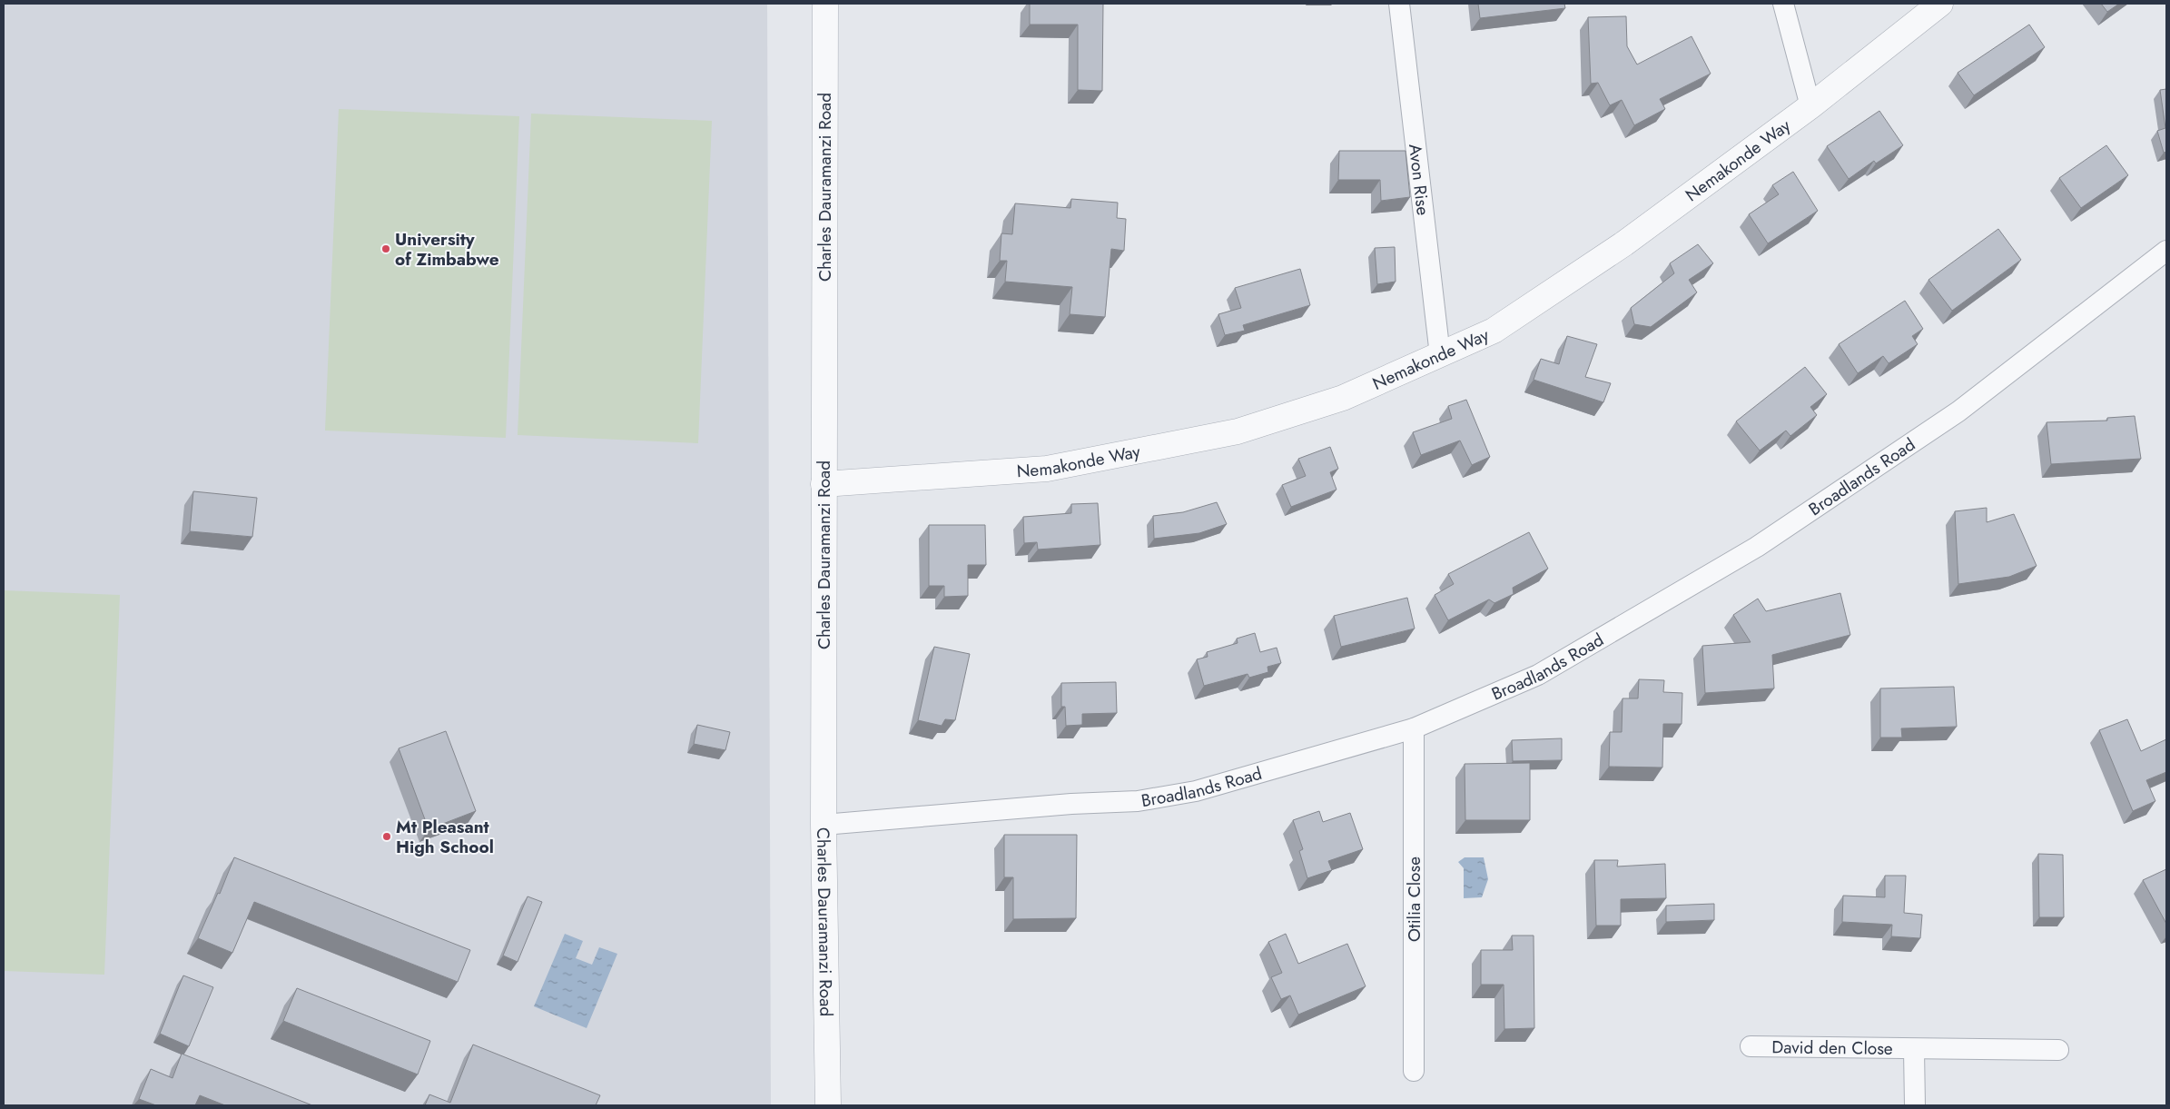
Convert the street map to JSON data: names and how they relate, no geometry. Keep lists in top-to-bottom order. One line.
{"streets":{"street":["Nemakonde Way","Avon Rise","Charles Dauramanzi Road","Broadlands Road","Otilia Close","David den Close"]},"crossings":[["Nemakonde Way","Avon Rise"],["Nemakonde Way","Charles Dauramanzi Road"],["Charles Dauramanzi Road","Broadlands Road"],["Broadlands Road","Otilia Close"]],"places":["University of Zimbabwe","Mt Pleasant High School"]}
